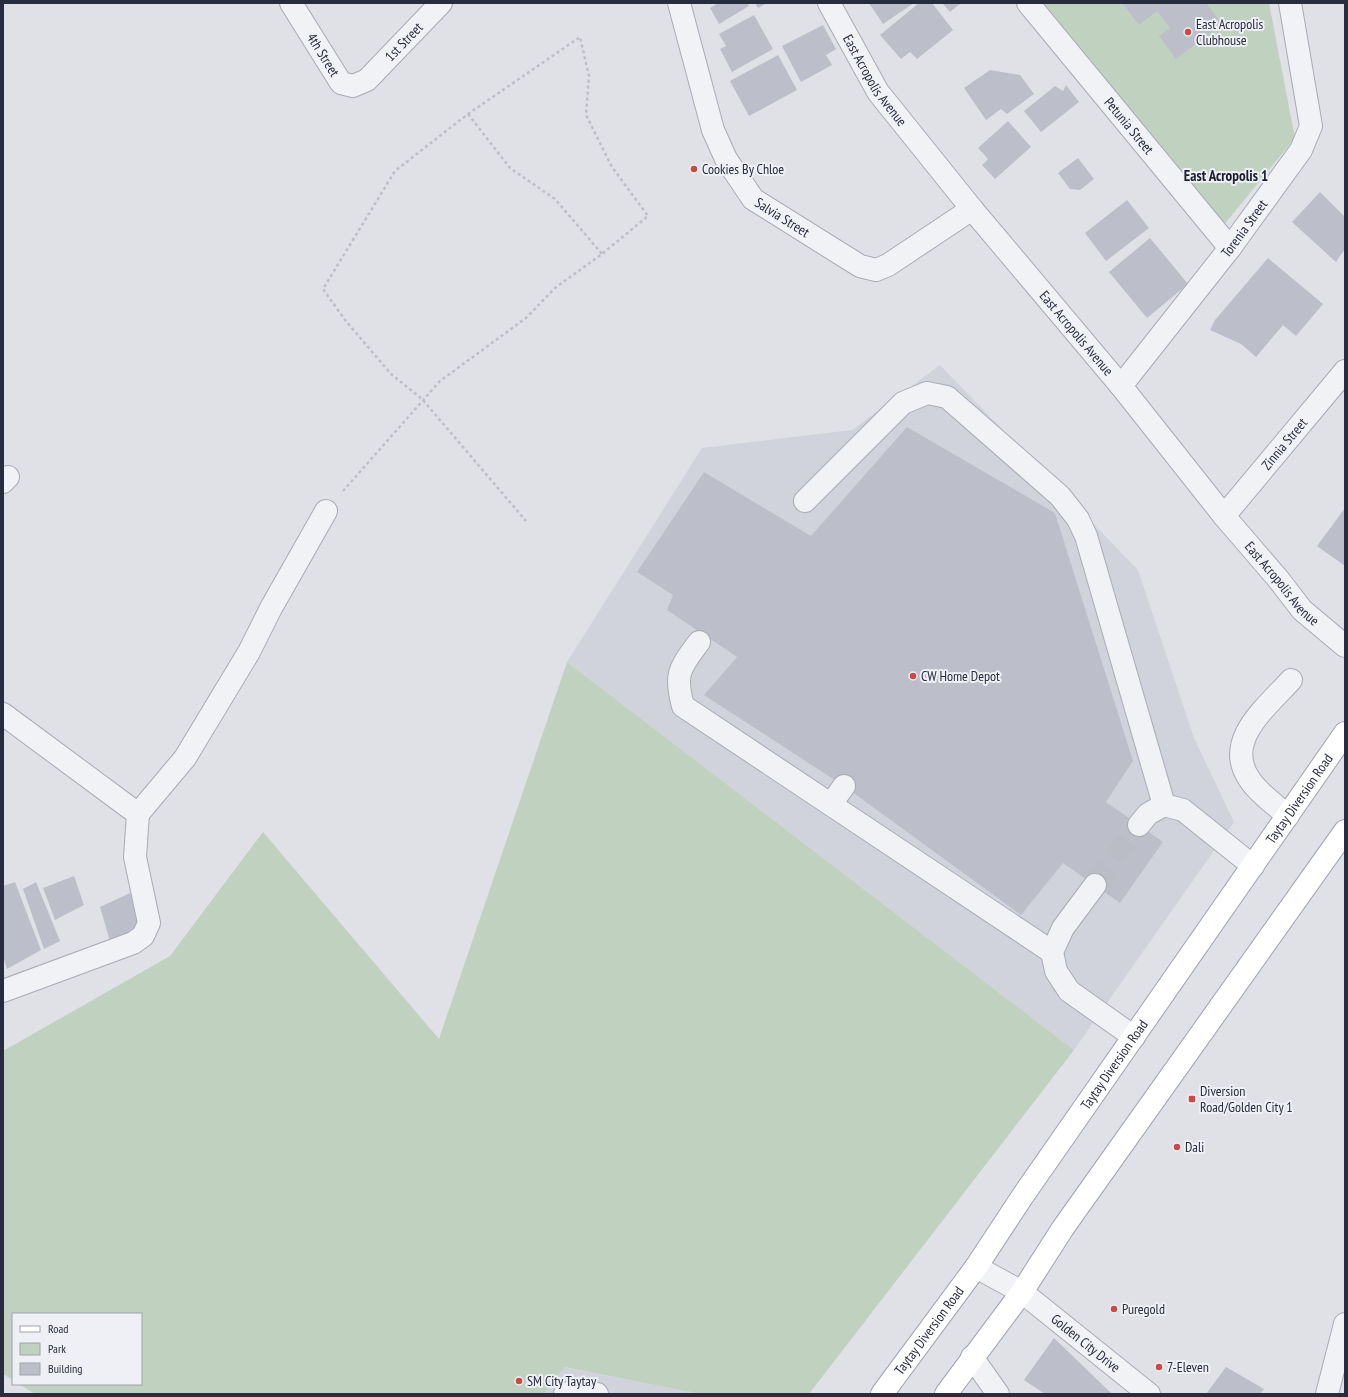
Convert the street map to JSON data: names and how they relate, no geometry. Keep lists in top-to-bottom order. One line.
{"streets":{"main road":["Taytay Diversion Road"],"street":["1st Street","4th Street","East Acropolis Avenue","Petunia Street","Salvia Street","Torenia Street","Zinnia Street","Golden City Drive"]},"crossings":[["1st Street","4th Street"],["East Acropolis Avenue","Salvia Street"],["East Acropolis Avenue","Torenia Street"],["East Acropolis Avenue","Zinnia Street"],["Petunia Street","Torenia Street"],["Taytay Diversion Road","Golden City Drive"]],"districts":["East Acropolis 1"],"places":{"other":["East Acropolis Clubhouse","Cookies By Chloe","CW Home Depot","Dali","Puregold","7-Eleven","SM City Taytay"],"transit":["Diversion Road/Golden City 1"]},"legend":["Road","Park","Building"]}
